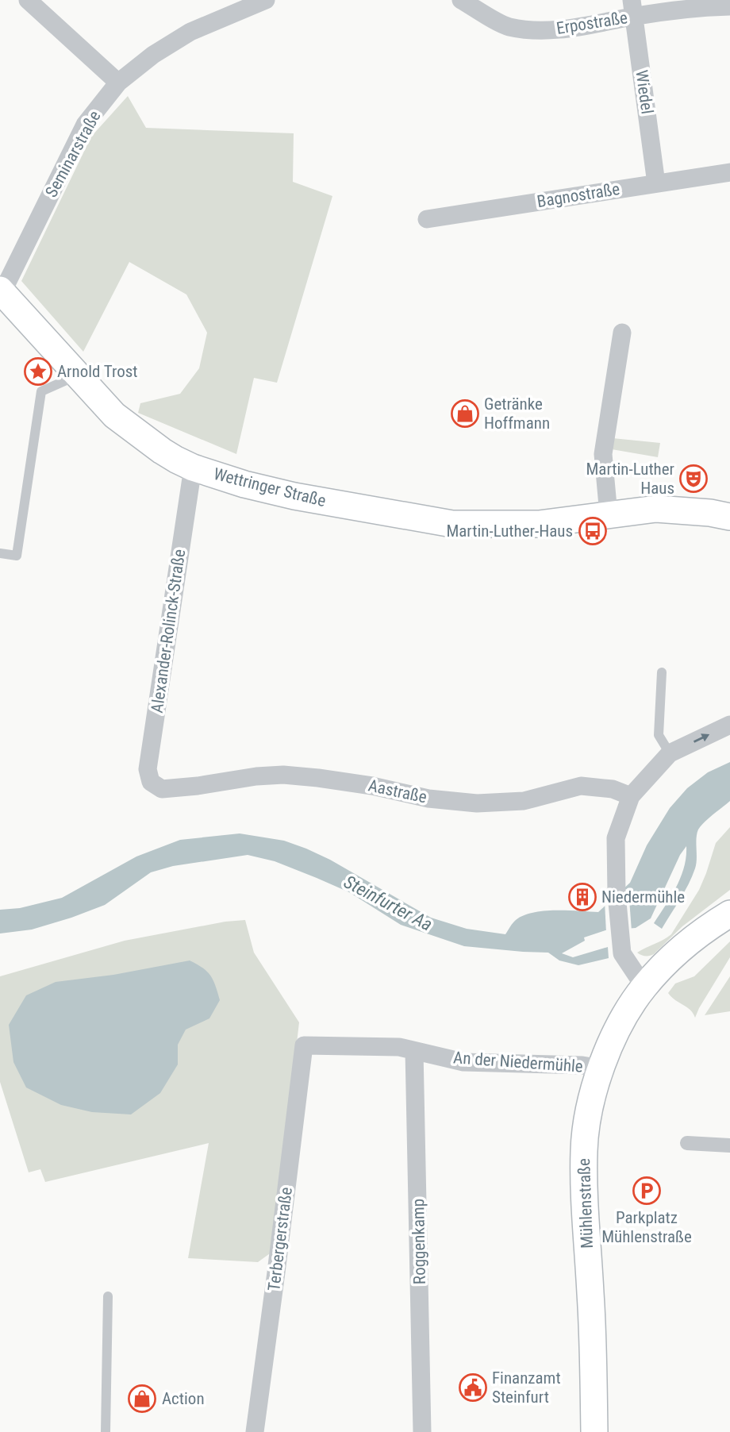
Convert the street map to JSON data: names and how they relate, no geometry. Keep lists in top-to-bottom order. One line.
{"streets":{"main road":["Wettringer Straße","Mühlenstraße"],"street":["Erpostraße","Wiedel","Seminarstraße","Bagnostraße","Alexander-Rolinck-Straße","Aastraße","An der Niedermühle","Terbergerstraße","Roggenkamp"]},"crossings":[["Erpostraße","Wiedel"],["Wiedel","Bagnostraße"],["Seminarstraße","Wettringer Straße"],["Wettringer Straße","Alexander-Rolinck-Straße"],["Alexander-Rolinck-Straße","Aastraße"],["An der Niedermühle","Mühlenstraße"],["An der Niedermühle","Terbergerstraße"],["An der Niedermühle","Roggenkamp"]],"water":["Steinfurter Aa"],"places":{"place":["Arnold Trost"],"shop":["Getränke Hoffmann","Action"],"theatre":["Martin-Luther Haus"],"bus stop":["Martin-Luther-Haus"],"building":["Niedermühle"],"parking":["Parkplatz Mühlenstraße"],"public building":["Finanzamt Steinfurt"]}}
